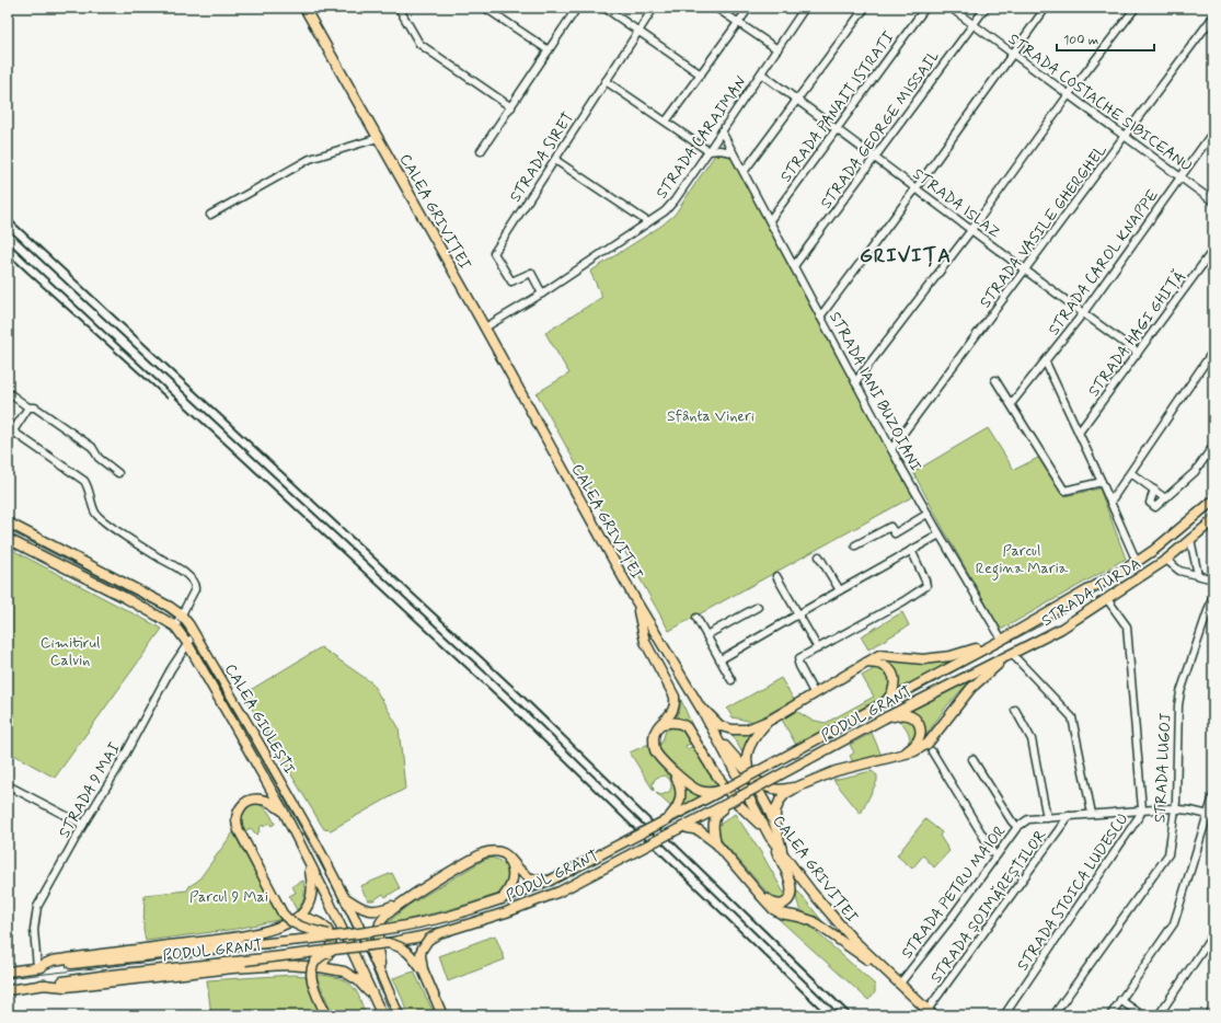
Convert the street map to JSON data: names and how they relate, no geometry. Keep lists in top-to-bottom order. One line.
{"streets":{"main road":["CALEA GRIVIȚEI","STRADA TURDA","PODUL GRANT","CALEA GIULEȘTI"],"street":["STRADA COSTACHE SIBICEANU","STRADA PANAIT ISTRATI","STRADA GEORGE MISSAIL","STRADA CARAIMAN","STRADA SIRET","STRADA ISLAZ","STRADA VASILE GHERGHEL","STRADA CAROL KNAPPE","STRADA HAGI GHIȚĂ","STRADA IANI BUZOIANI","STRADA LUGOJ","STRADA 9 MAI","STRADA PETRU MAIOR","STRADA STOICA LUDESCU","STRADA ȘOIMĂREȘTILOR"]},"crossings":[["STRADA COSTACHE SIBICEANU","STRADA GEORGE MISSAIL"],["STRADA COSTACHE SIBICEANU","STRADA VASILE GHERGHEL"],["STRADA COSTACHE SIBICEANU","STRADA CAROL KNAPPE"],["STRADA PANAIT ISTRATI","STRADA ISLAZ"],["STRADA PANAIT ISTRATI","STRADA IANI BUZOIANI"],["STRADA GEORGE MISSAIL","STRADA ISLAZ"],["STRADA GEORGE MISSAIL","STRADA IANI BUZOIANI"],["STRADA CARAIMAN","STRADA SIRET"],["STRADA CARAIMAN","STRADA ISLAZ"],["STRADA CARAIMAN","CALEA GRIVIȚEI"],["STRADA CARAIMAN","STRADA IANI BUZOIANI"],["STRADA ISLAZ","STRADA VASILE GHERGHEL"],["STRADA ISLAZ","STRADA CAROL KNAPPE"],["STRADA ISLAZ","STRADA HAGI GHIȚĂ"],["CALEA GRIVIȚEI","STRADA PETRU MAIOR"],["CALEA GRIVIȚEI","STRADA ȘOIMĂREȘTILOR"],["STRADA VASILE GHERGHEL","STRADA IANI BUZOIANI"],["STRADA IANI BUZOIANI","STRADA TURDA"],["STRADA TURDA","PODUL GRANT"],["STRADA TURDA","STRADA STOICA LUDESCU"],["PODUL GRANT","STRADA 9 MAI"],["CALEA GIULEȘTI","STRADA 9 MAI"],["STRADA LUGOJ","STRADA PETRU MAIOR"],["STRADA PETRU MAIOR","STRADA STOICA LUDESCU"],["STRADA PETRU MAIOR","STRADA ȘOIMĂREȘTILOR"]],"districts":["GRIVIȚA"],"parks":["Sfânta Vineri","Parcul Regina Maria","Cimitirul Calvin","Parcul 9 Mai"],"scale_bar":"100 m"}
